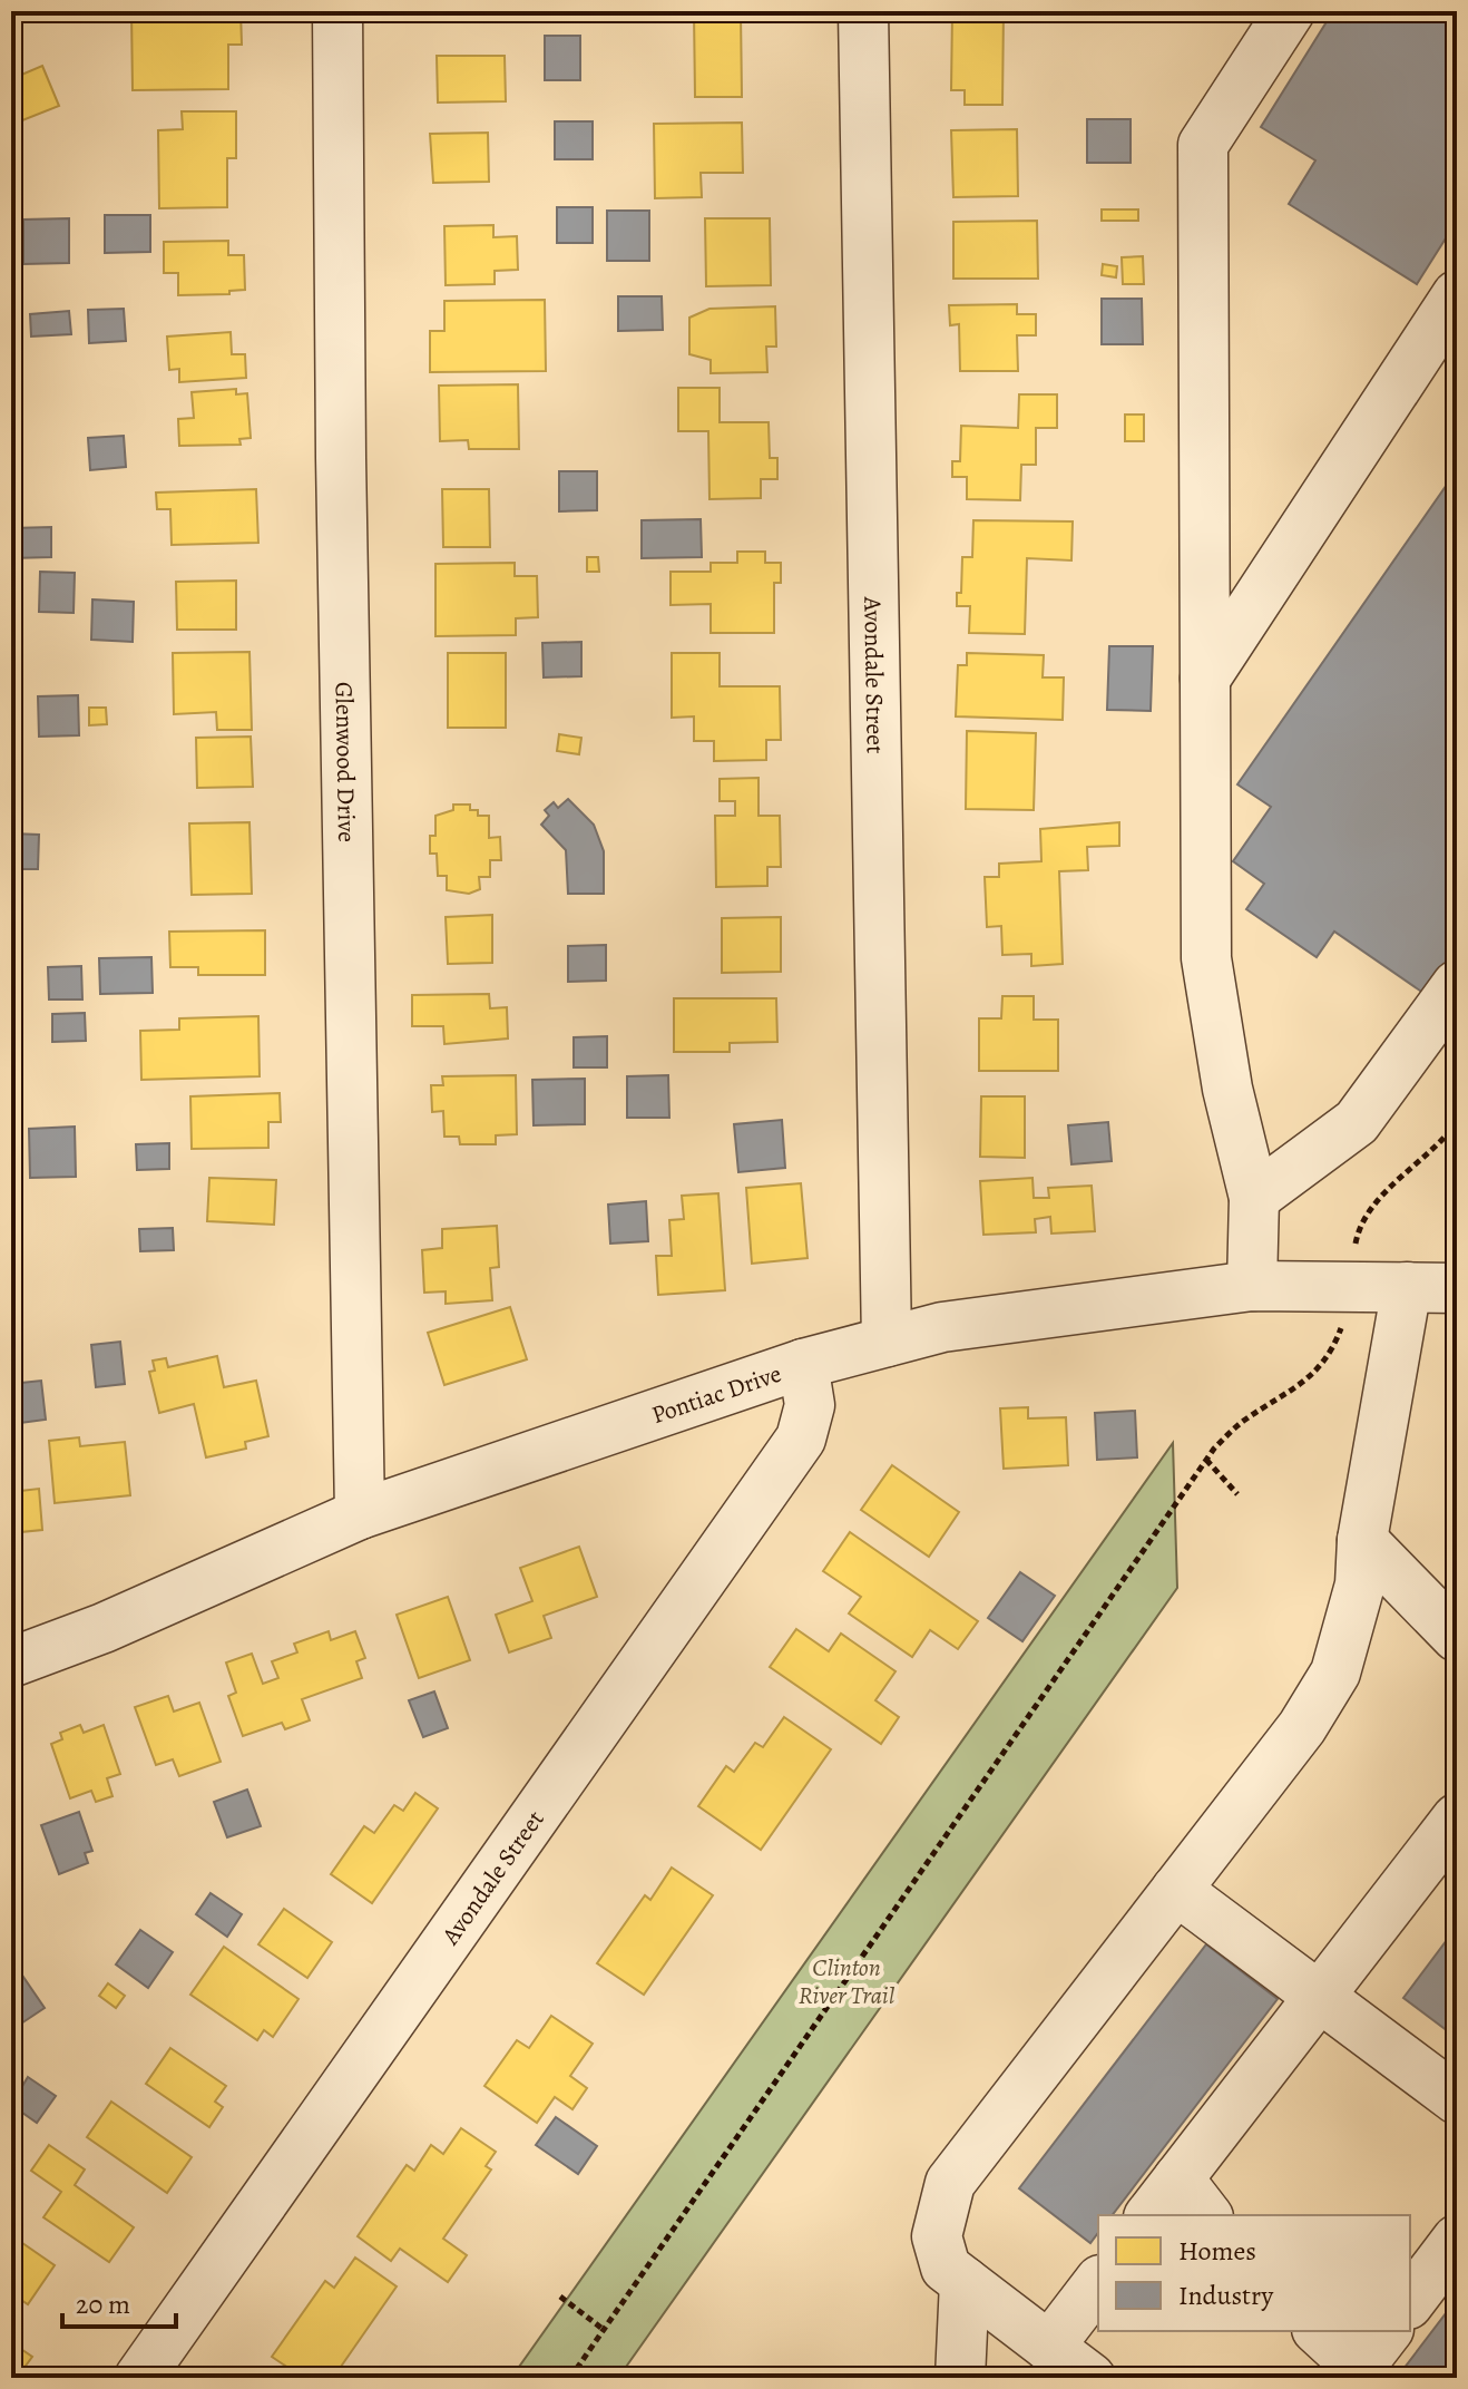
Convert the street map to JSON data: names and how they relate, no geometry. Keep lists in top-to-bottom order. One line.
{"streets":{"street":["Avondale Street","Glenwood Drive","Pontiac Drive"]},"crossings":[["Avondale Street","Pontiac Drive"],["Glenwood Drive","Pontiac Drive"]],"parks":["Clinton River Trail"],"legend":["Homes","Industry"],"scale_bar":"20 m"}
